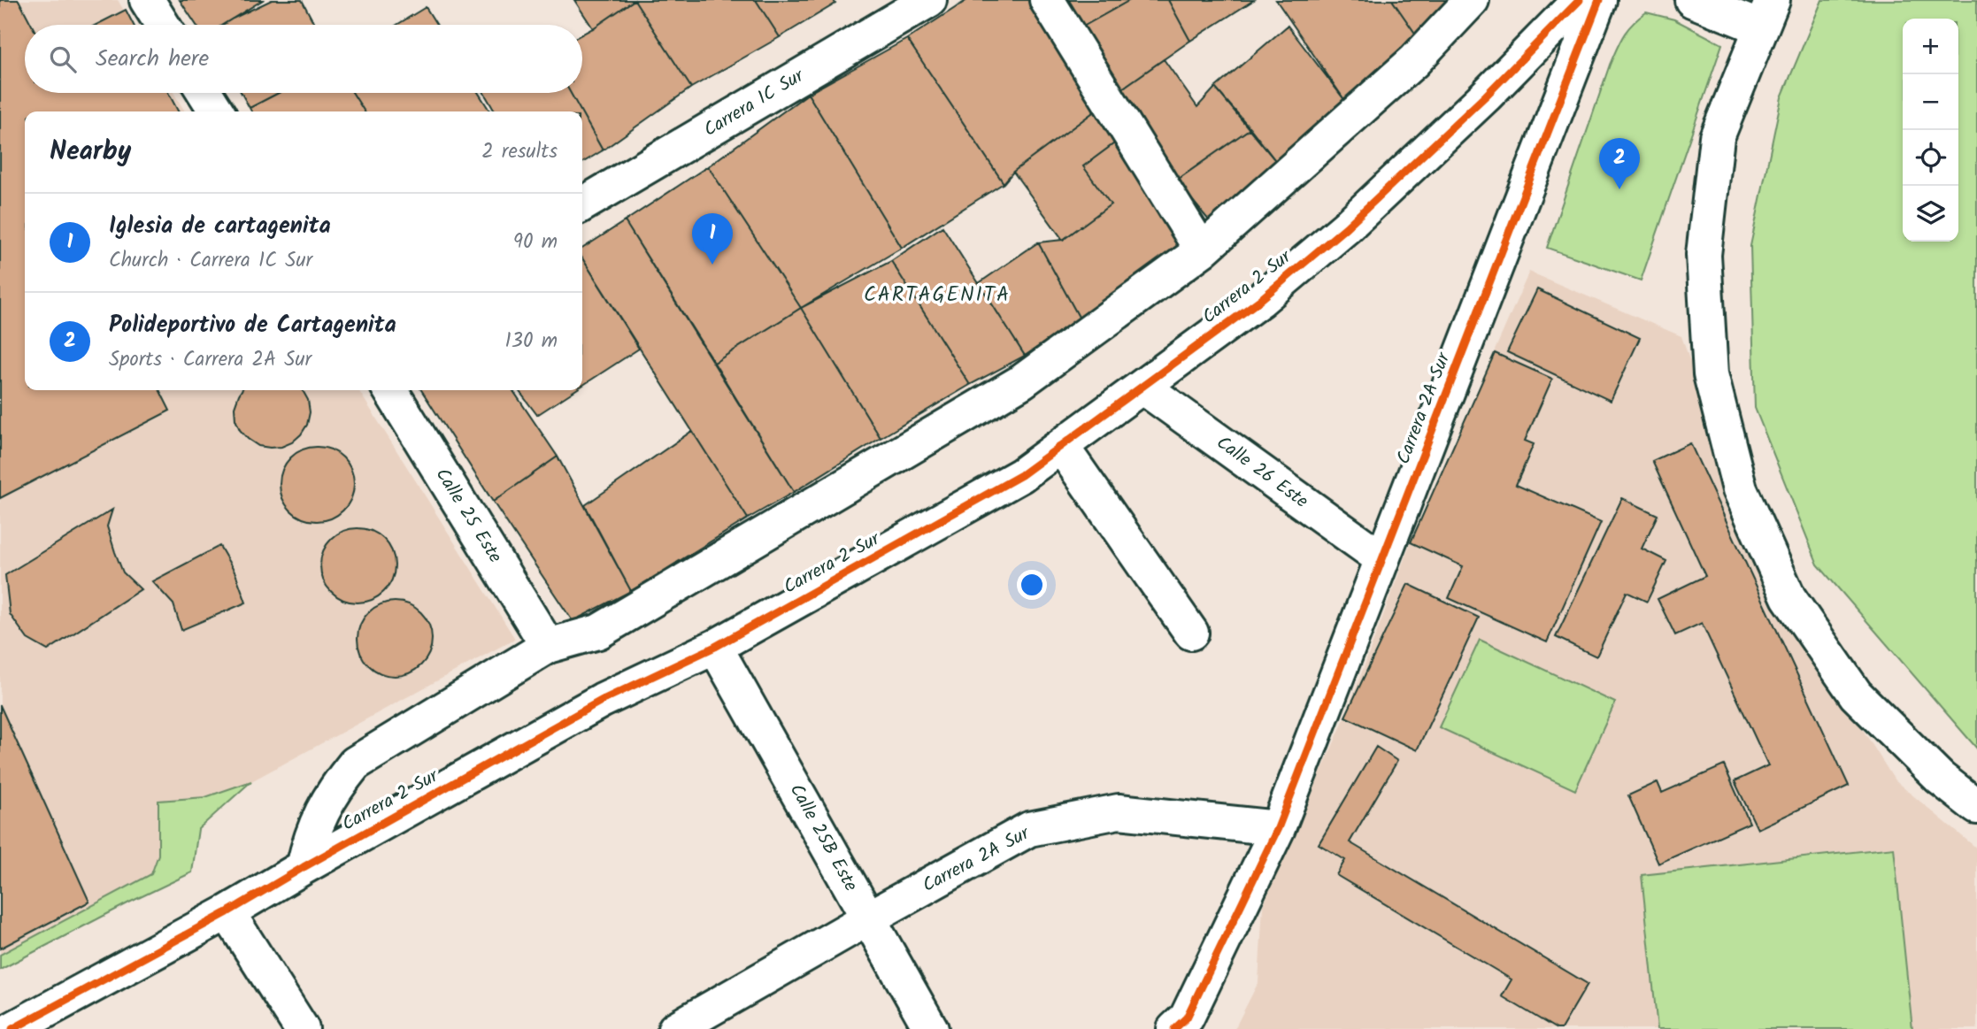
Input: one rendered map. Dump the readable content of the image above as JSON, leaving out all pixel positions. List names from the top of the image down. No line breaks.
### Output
{"streets":{"street":["Carrera 1C Sur","Carrera 2 Sur","Carrera 2A Sur","Calle 26 Este","Calle 25 Este","Calle 25B Este"]},"crossings":[["Carrera 2 Sur","Calle 26 Este"],["Carrera 2 Sur","Calle 25 Este"],["Carrera 2 Sur","Calle 25B Este"],["Carrera 2A Sur","Calle 26 Este"],["Carrera 2A Sur","Calle 25B Este"]],"districts":["CARTAGENITA"],"page":{"map_buttons":["+","−"],"search":"Search here","heading":["Nearby","2 results"],"pins":["2","1"],"list":[{"mark":"1","name":"Iglesia de cartagenita","note":"Church · Carrera 1C Sur","value":"90 m"},{"mark":"2","name":"Polideportivo de Cartagenita","note":"Sports · Carrera 2A Sur","value":"130 m"}]}}
